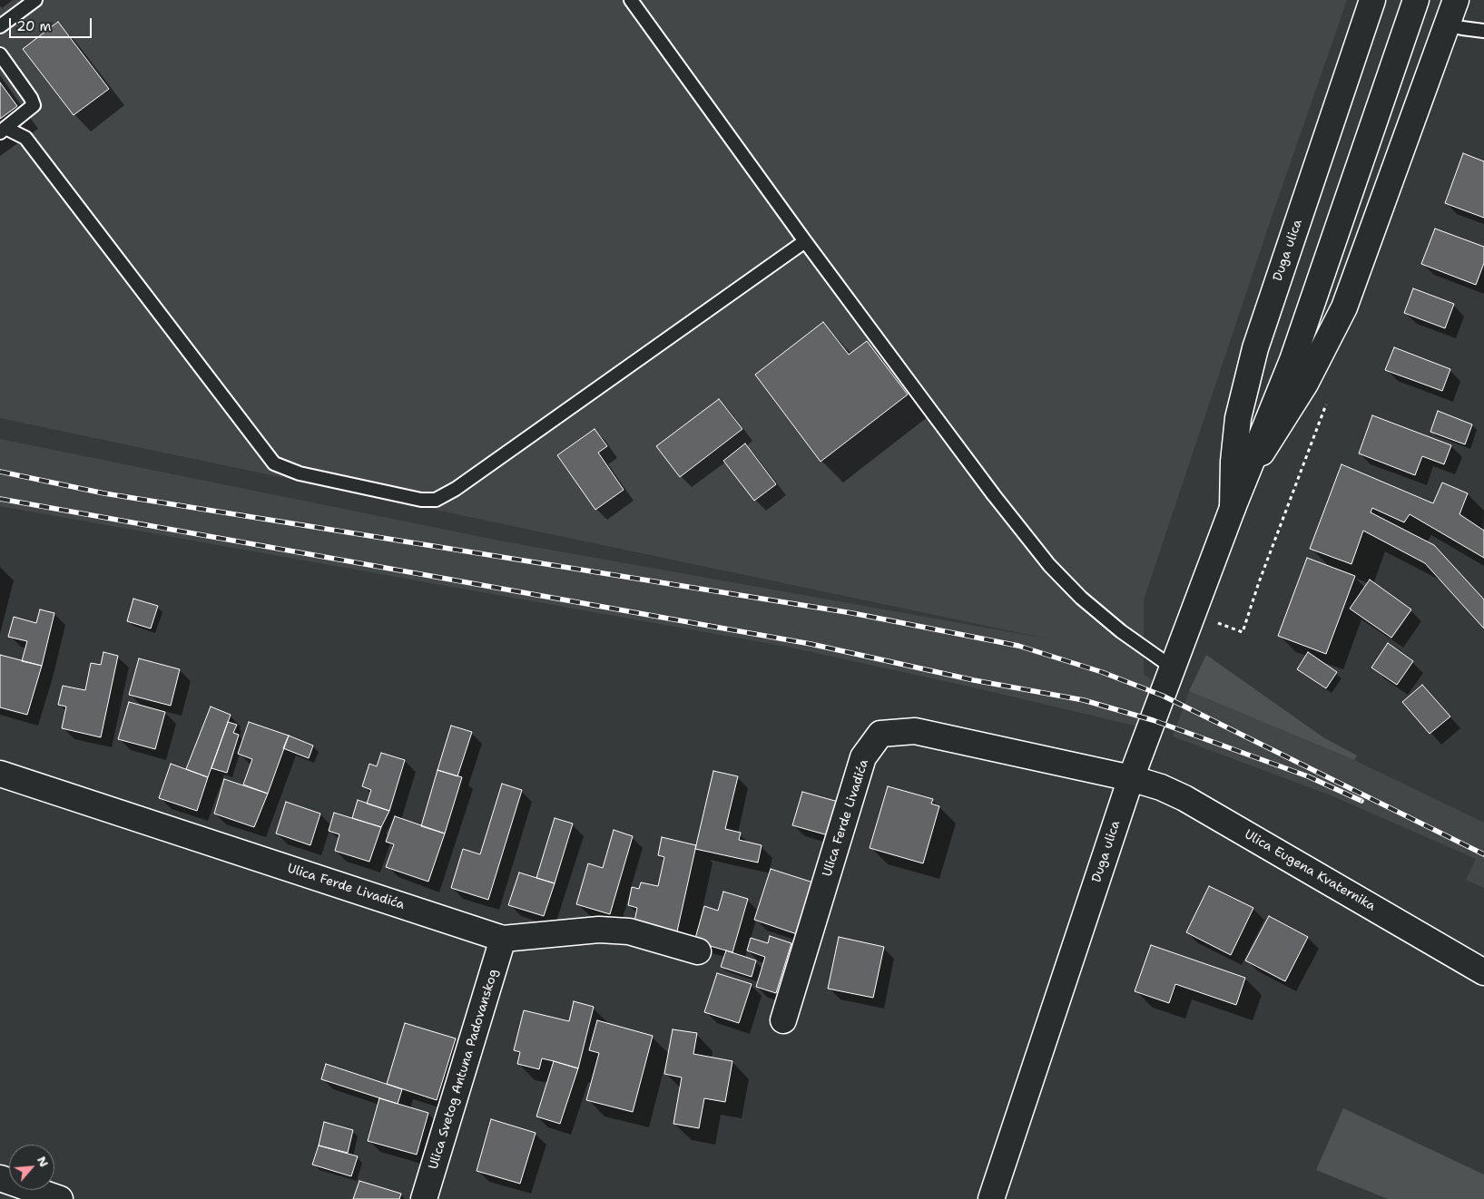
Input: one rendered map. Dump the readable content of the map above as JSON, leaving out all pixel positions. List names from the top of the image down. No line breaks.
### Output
{"streets":{"street":["Duga ulica","Ulica Ferde Livadića","Ulica Eugena Kvaternika","Ulica Svetog Antuna Padovanskog"]},"crossings":[["Duga ulica","Ulica Ferde Livadića"],["Duga ulica","Ulica Eugena Kvaternika"],["Ulica Ferde Livadića","Ulica Eugena Kvaternika"],["Ulica Ferde Livadića","Ulica Svetog Antuna Padovanskog"]],"scale_bar":"20 m","north":"top right"}
